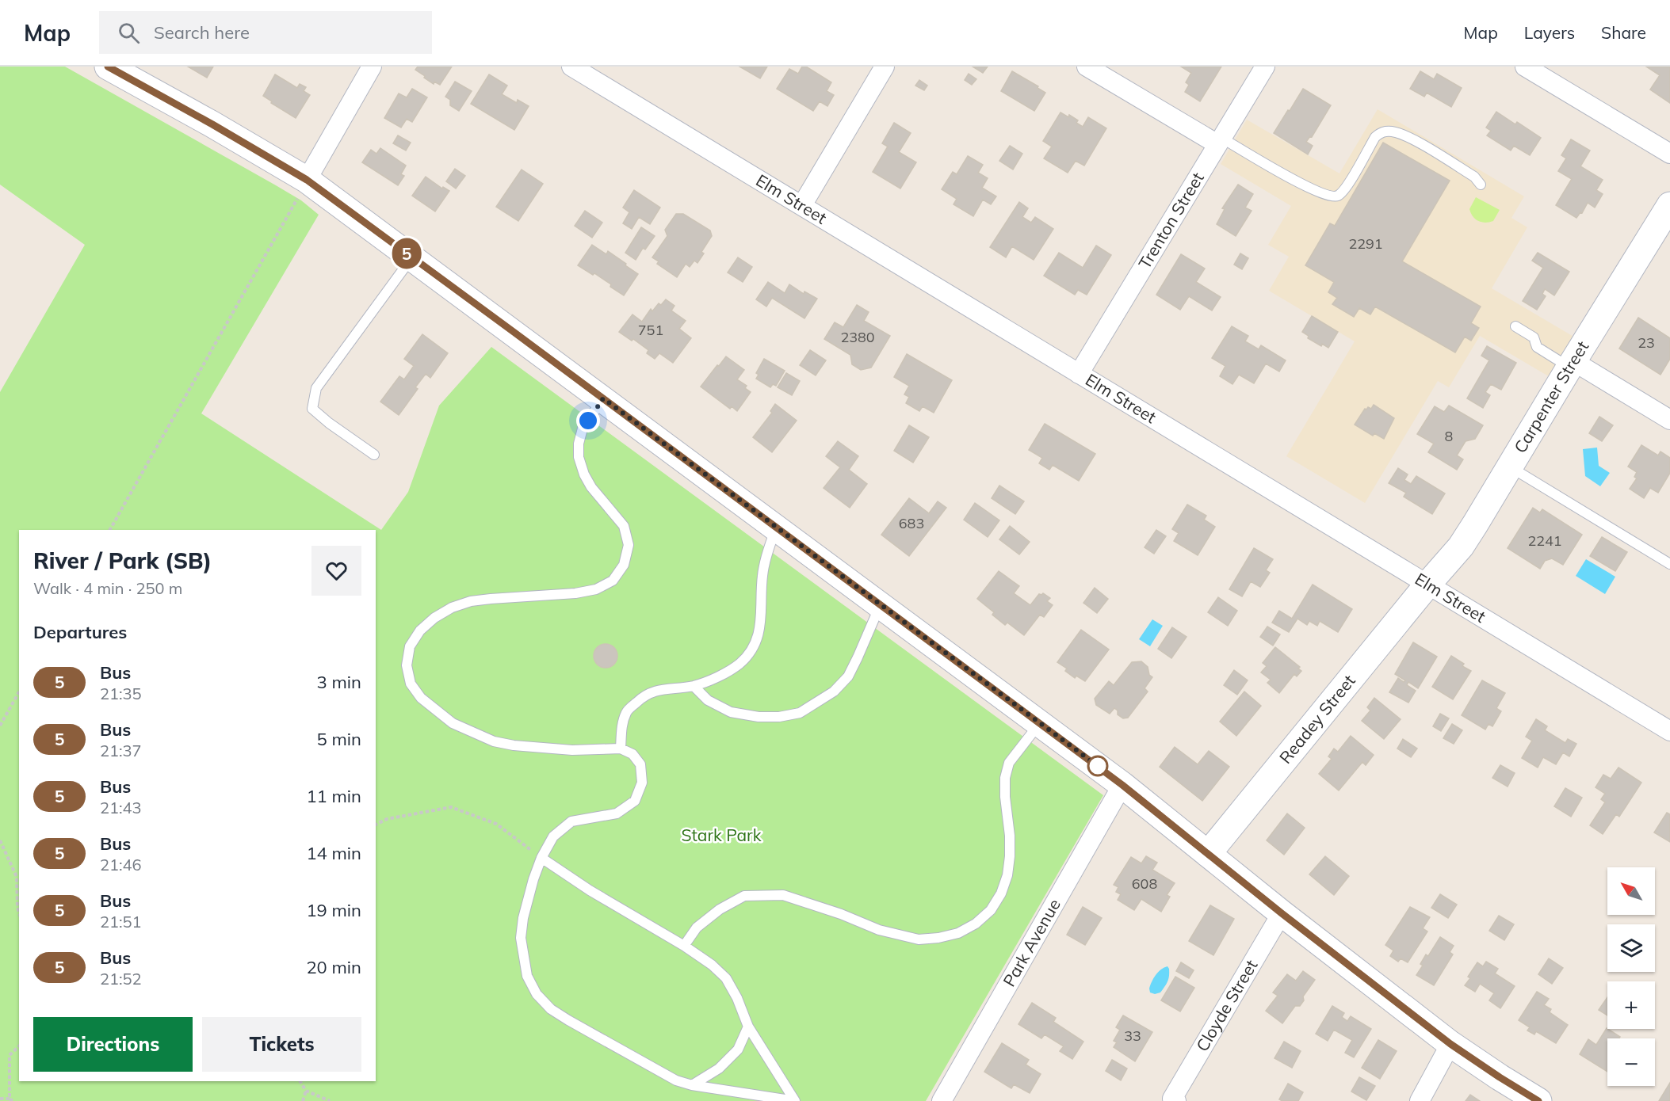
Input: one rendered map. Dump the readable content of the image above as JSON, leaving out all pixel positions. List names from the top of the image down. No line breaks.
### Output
{"streets":{"street":["Elm Street","Trenton Street","Carpenter Street","Readey Street","Park Avenue","Cloyde Street"]},"crossings":[["Elm Street","Trenton Street"],["Elm Street","Carpenter Street"],["Elm Street","Readey Street"],["Carpenter Street","Readey Street"]],"parks":["Stark Park"],"lines":["bus line 5"],"house_numbers":["2291","751","2380","23","8","683","2241","608","33"],"north":"top left","page":{"header":"Map","search":"Search here","nav":["Map","Layers","Share"],"on_map":"5","heading":[["River / Park (SB)","Walk · 4 min · 250 m"],"Departures"],"list":[{"mark":"5","name":"Bus","note":"21:35","value":"3 min"},{"mark":"5","name":"Bus","note":"21:37","value":"5 min"},{"mark":"5","name":"Bus","note":"21:43","value":"11 min"},{"mark":"5","name":"Bus","note":"21:46","value":"14 min"},{"mark":"5","name":"Bus","note":"21:51","value":"19 min"},{"mark":"5","name":"Bus","note":"21:52","value":"20 min"}],"map_buttons":["+","−"],"buttons":["Directions","Tickets"]}}
